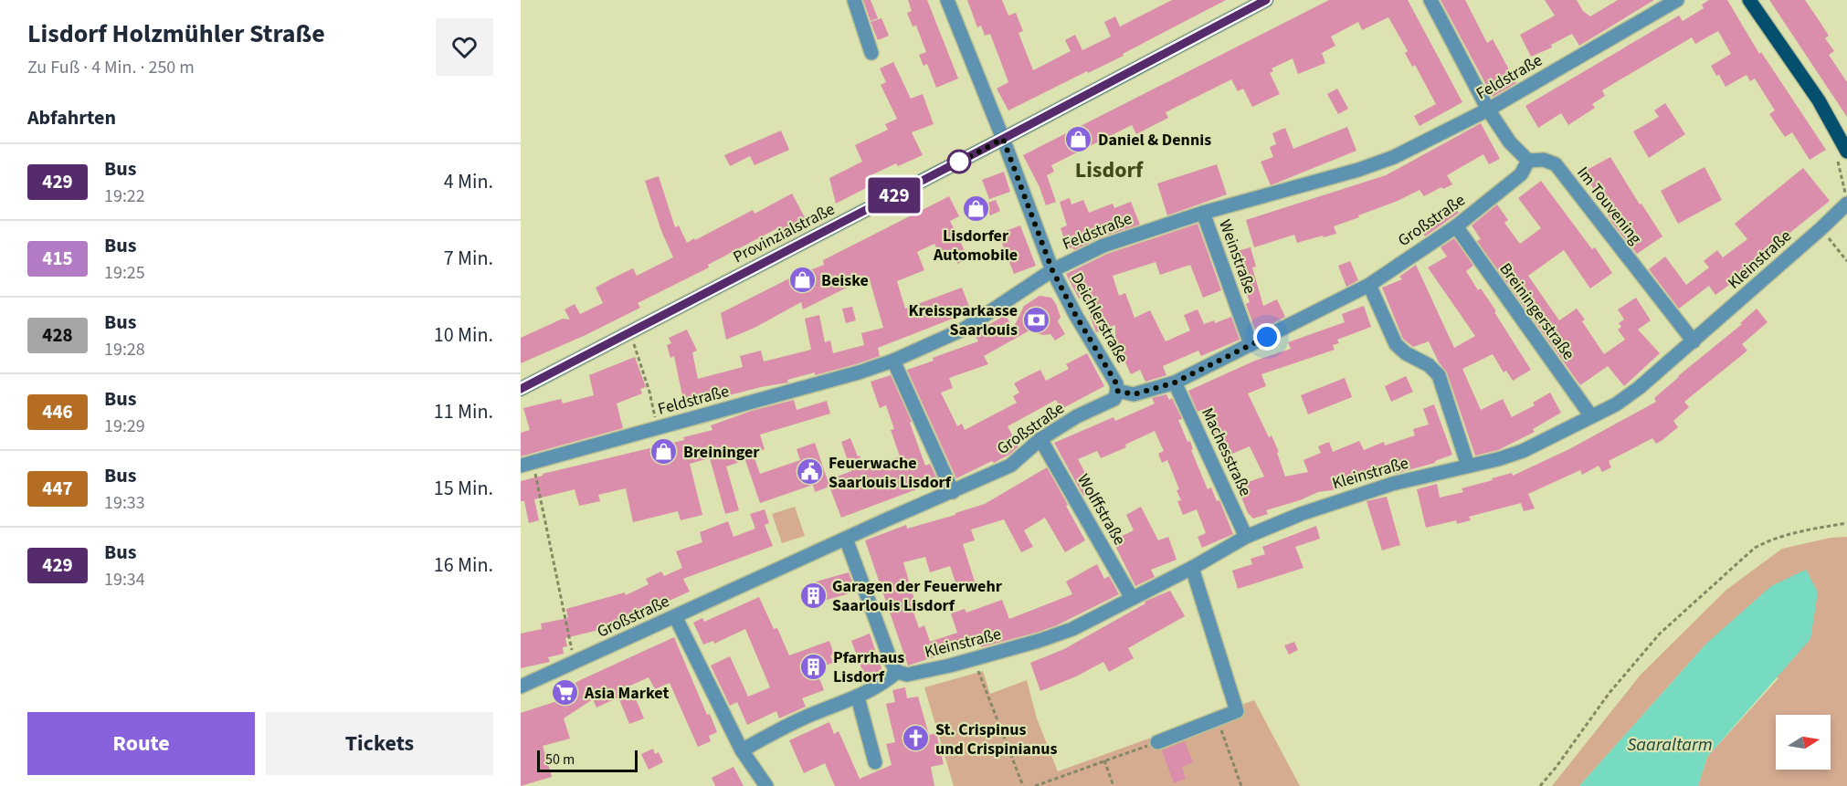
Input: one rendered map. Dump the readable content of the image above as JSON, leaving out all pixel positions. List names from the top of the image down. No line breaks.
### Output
{"streets":{"main road":["Provinzialstraße"],"street":["Feldstraße","Im Touvening","Großstraße","Weinstraße","Kleinstraße","Breiningerstraße","Deichlerstraße","Machesstraße","Wolffstraße"]},"crossings":[["Feldstraße","Weinstraße"],["Feldstraße","Deichlerstraße"],["Im Touvening","Großstraße"],["Im Touvening","Kleinstraße"],["Großstraße","Weinstraße"],["Großstraße","Breiningerstraße"],["Großstraße","Deichlerstraße"],["Großstraße","Machesstraße"],["Großstraße","Wolffstraße"],["Provinzialstraße","Deichlerstraße"],["Kleinstraße","Breiningerstraße"],["Kleinstraße","Machesstraße"],["Kleinstraße","Wolffstraße"]],"districts":["Lisdorf"],"water":["Saaraltarm"],"places":{"shop":["Daniel & Dennis","Lisdorfer Automobile","Beiske","Breininger"],"bank":["Kreissparkasse Saarlouis"],"public building":["Feuerwache Saarlouis Lisdorf"],"building":["Garagen der Feuerwehr Saarlouis Lisdorf","Pfarrhaus Lisdorf"],"supermarket":["Asia Market"],"church":["St. Crispinus und Crispinianus"]},"lines":["bus line 429"],"scale_bar":"50 m","north":"right","page":{"heading":[["Lisdorf Holzmühler Straße","Zu Fuß · 4 Min. · 250 m"],"Abfahrten"],"on_map":"429","list":[{"mark":"429","name":"Bus","note":"19:22","value":"4 Min."},{"mark":"415","name":"Bus","note":"19:25","value":"7 Min."},{"mark":"428","name":"Bus","note":"19:28","value":"10 Min."},{"mark":"446","name":"Bus","note":"19:29","value":"11 Min."},{"mark":"447","name":"Bus","note":"19:33","value":"15 Min."},{"mark":"429","name":"Bus","note":"19:34","value":"16 Min."}],"buttons":["Route","Tickets"],"scale":"50 m"}}
